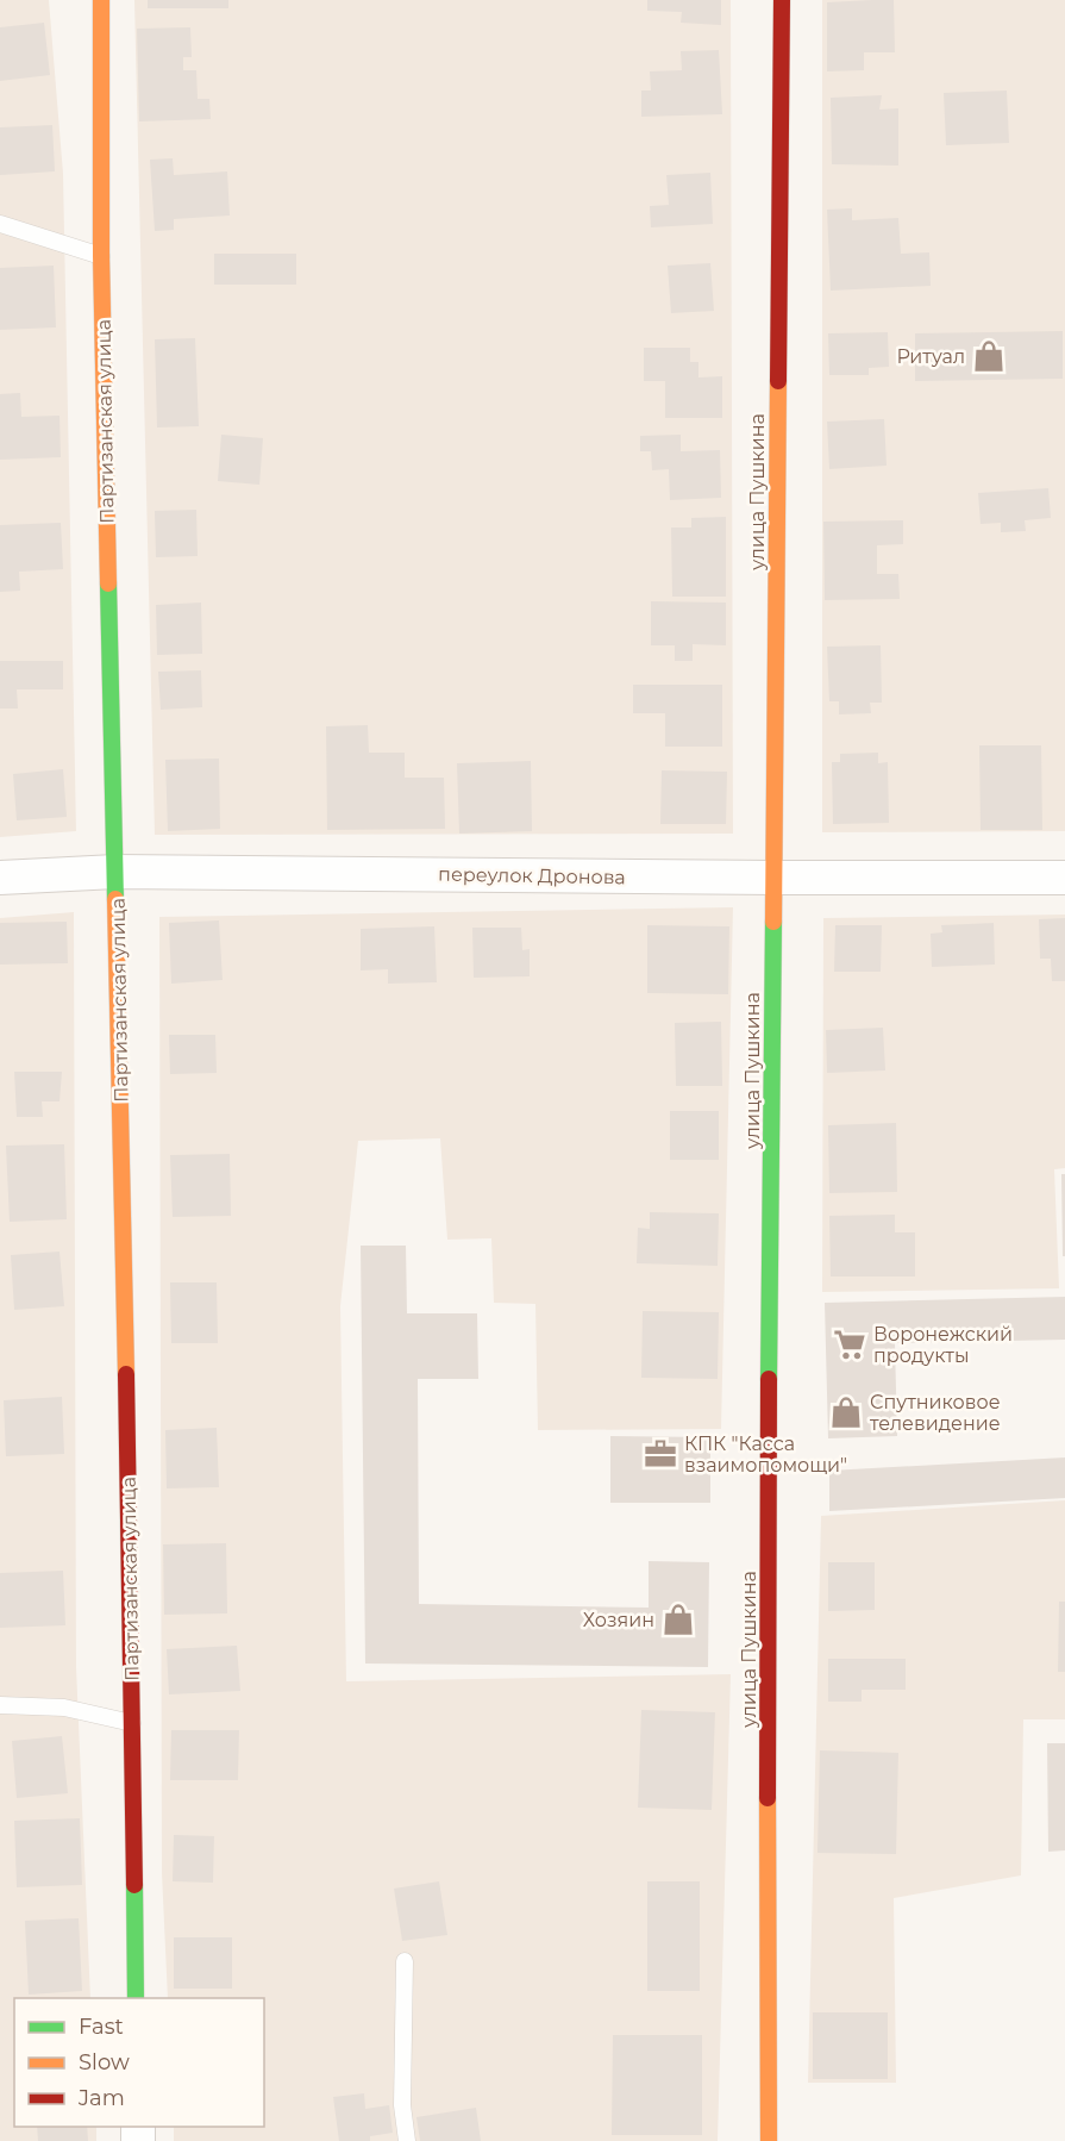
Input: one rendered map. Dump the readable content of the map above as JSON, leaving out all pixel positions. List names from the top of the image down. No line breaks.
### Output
{"streets":{"street":["Партизанская улица","улица Пушкина","переулок Дронова"]},"crossings":[["Партизанская улица","переулок Дронова"],["улица Пушкина","переулок Дронова"]],"places":{"shop":["Ритуал","Спутниковое телевидение","Хозяин"],"supermarket":["Воронежский продукты"],"office":["КПК \"Касса взаимопомощи\""]},"legend":["Fast","Slow","Jam"]}
